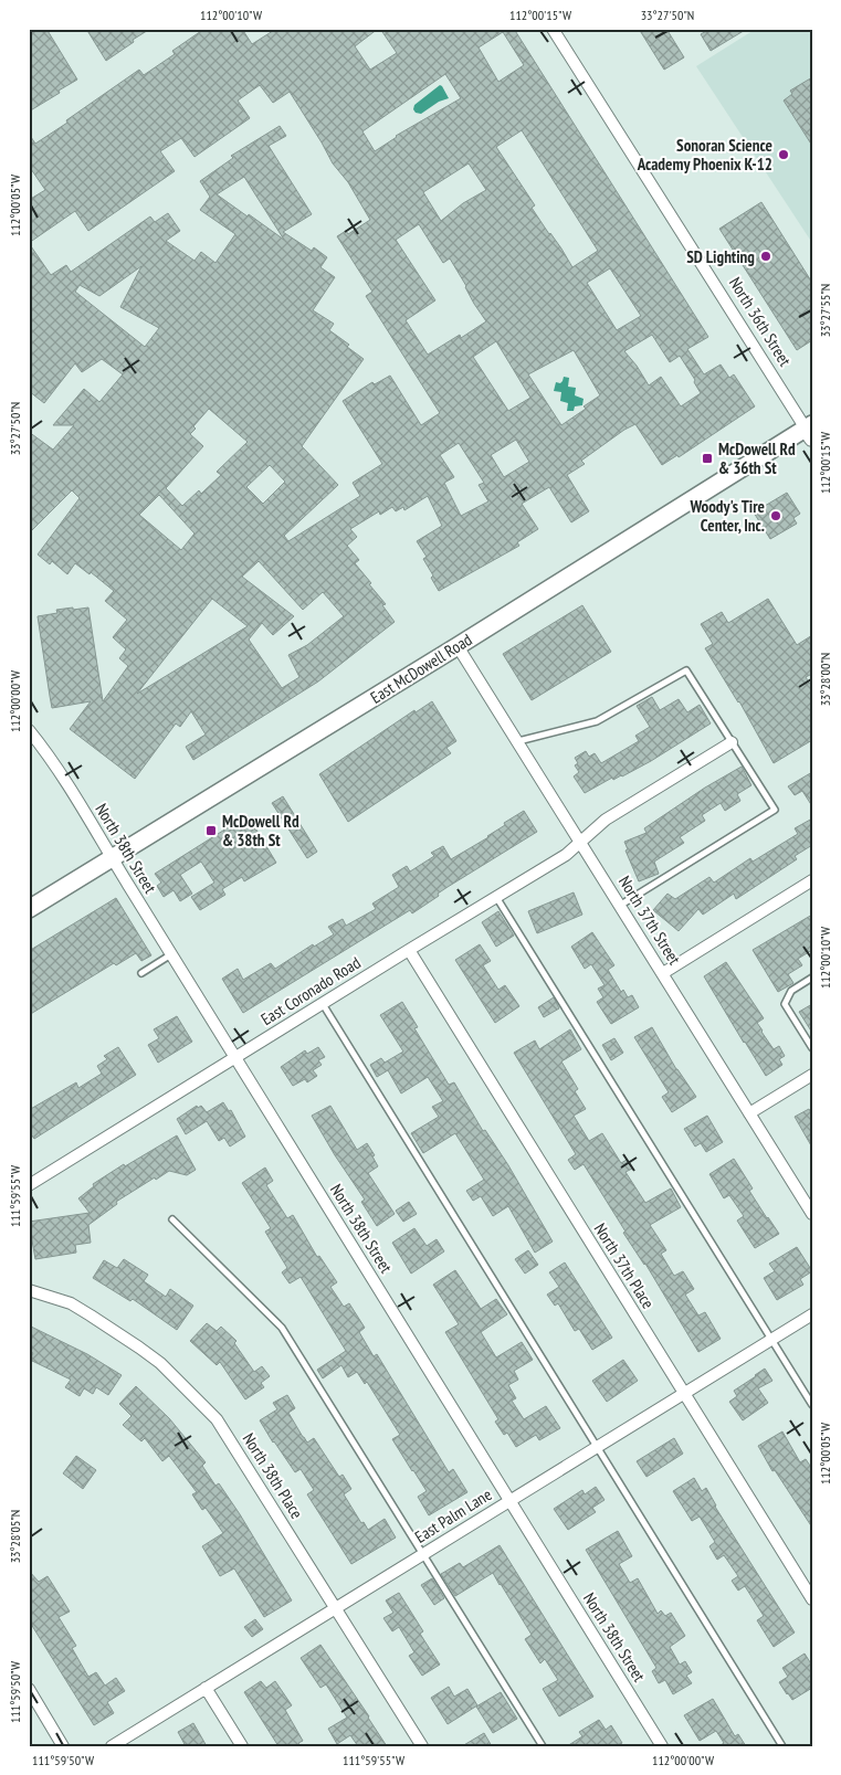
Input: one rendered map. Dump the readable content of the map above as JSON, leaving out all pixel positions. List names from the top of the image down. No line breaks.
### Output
{"streets":{"main road":["East McDowell Road"],"street":["North 36th Street","North 38th Street","North 37th Street","East Coronado Road","North 37th Place","North 38th Place","East Palm Lane"]},"crossings":[["North 36th Street","East McDowell Road"],["East McDowell Road","North 38th Street"],["East McDowell Road","North 37th Street"],["North 38th Street","East Coronado Road"],["North 38th Street","East Palm Lane"],["North 37th Street","East Coronado Road"],["East Coronado Road","North 37th Place"],["North 37th Place","East Palm Lane"],["North 38th Place","East Palm Lane"]],"places":{"other":["Sonoran Science Academy Phoenix K-12","SD Lighting","Woody's Tire Center, Inc."],"transit":["McDowell Rd & 36th St","McDowell Rd & 38th St"]},"coordinates":["112°00'10\"W","112°00'15\"W","33°27'50\"N","112°00'05\"W","33°27'55\"N","33°28'00\"N","112°00'00\"W","111°59'55\"W","33°28'05\"N","111°59'50\"W"]}
